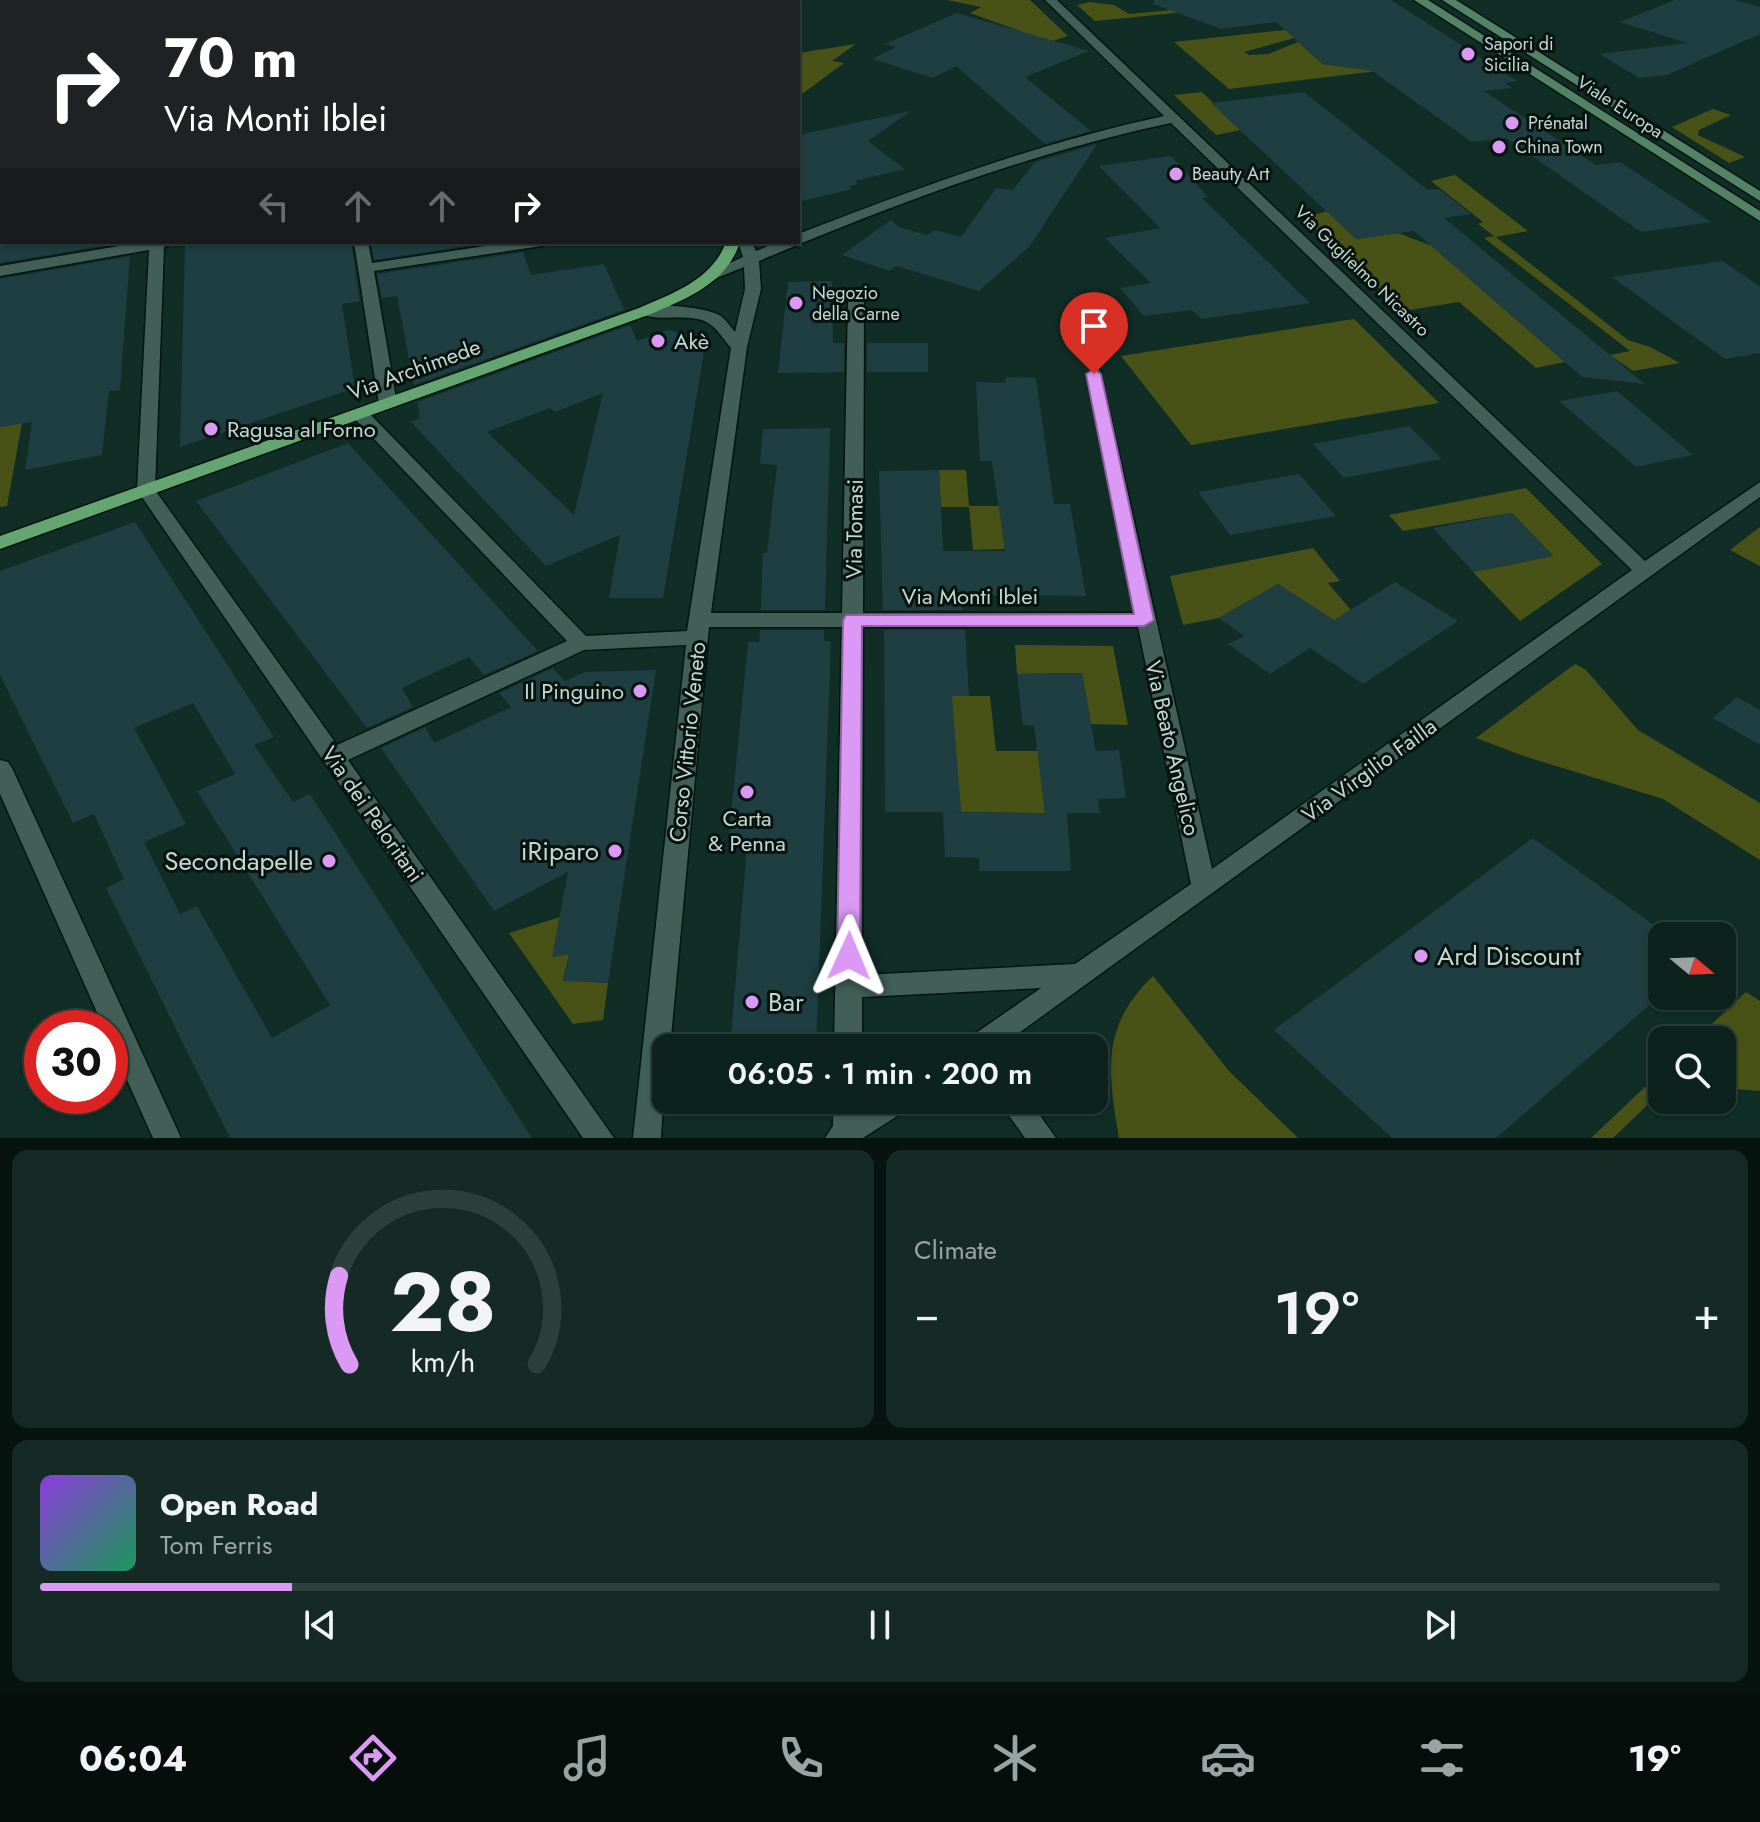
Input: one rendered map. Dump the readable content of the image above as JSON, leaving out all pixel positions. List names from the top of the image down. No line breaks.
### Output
{"streets":{"main road":["Viale Europa","Via Archimede"],"street":["Via Guglielmo Nicastro","Via Tomasi","Via Monti Iblei","Corso Vittorio Veneto","Via Beato Angelico","Via Virgilio Failla","Via dei Peloritani"]},"crossings":[["Via Guglielmo Nicastro","Via Virgilio Failla"],["Via Archimede","Via dei Peloritani"],["Via Tomasi","Via Monti Iblei"],["Via Monti Iblei","Corso Vittorio Veneto"],["Via Monti Iblei","Via Beato Angelico"],["Via Beato Angelico","Via Virgilio Failla"]],"places":["Sapori di Sicilia","Prénatal","China Town","Beauty Art","Negozio della Carne","Akè","Ragusa al Forno","Il Pinguino","Carta & Penna","iRiparo","Secondapelle","Ard Discount","Bar"],"north":"right","page":{"turn":["70 m","Via Monti Iblei"],"limit":"30","trip":"06:05 · 1 min · 200 m","tile":"Climate","heat":["−","19°","+"],"song":["Open Road","Tom Ferris"],"tabs":["06:04","19°"],"gauge":["28","km/h"]}}
